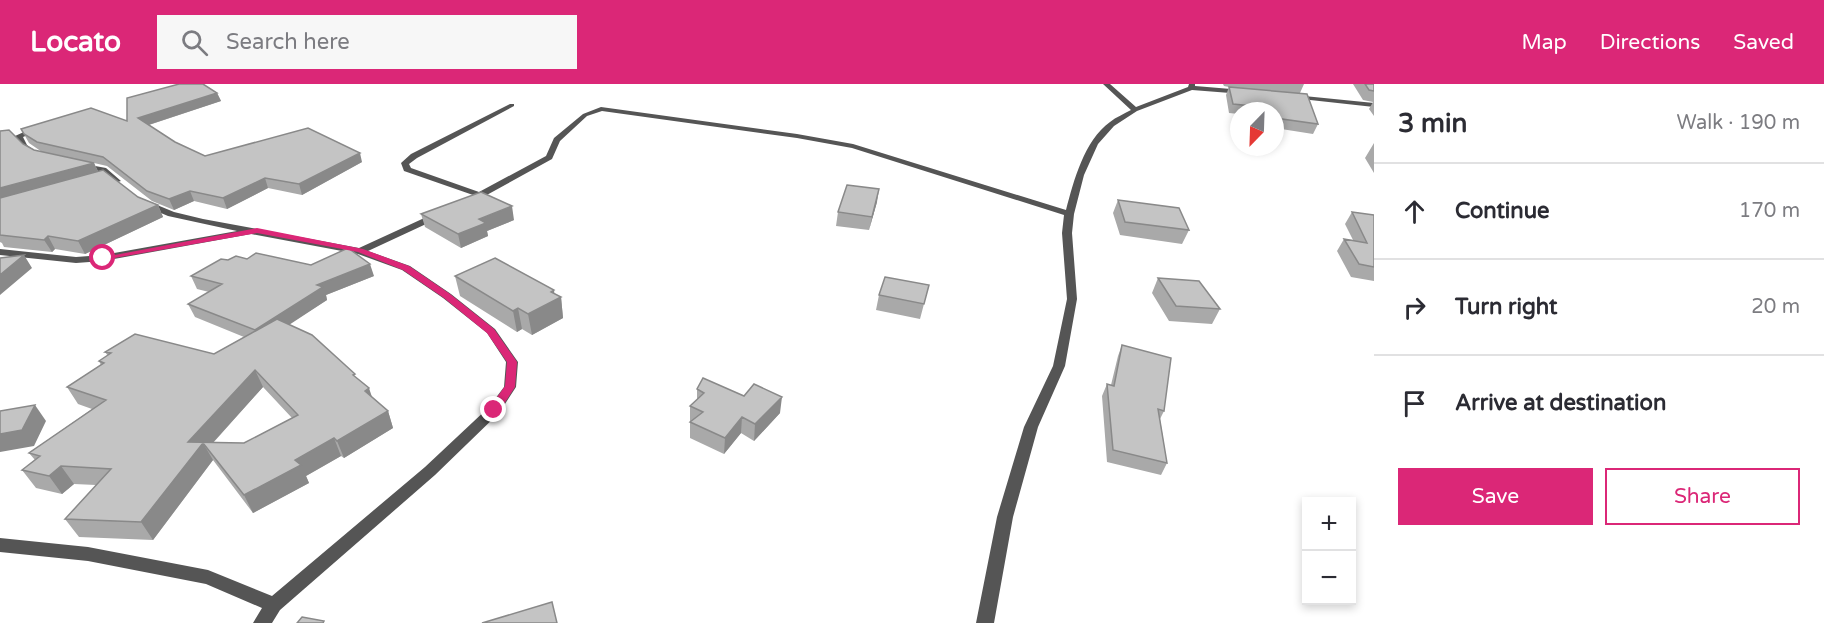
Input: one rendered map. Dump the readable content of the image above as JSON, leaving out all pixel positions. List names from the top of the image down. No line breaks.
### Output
{"north":"bottom left","page":{"header":"Locato","search":"Search here","nav":["Map","Directions","Saved"],"heading":["3 min","Walk · 190 m"],"list":[["Continue","170 m"],["Turn right","20 m"],"Arrive at destination"],"buttons":["Save","Share"],"map_buttons":["+","−"]}}
